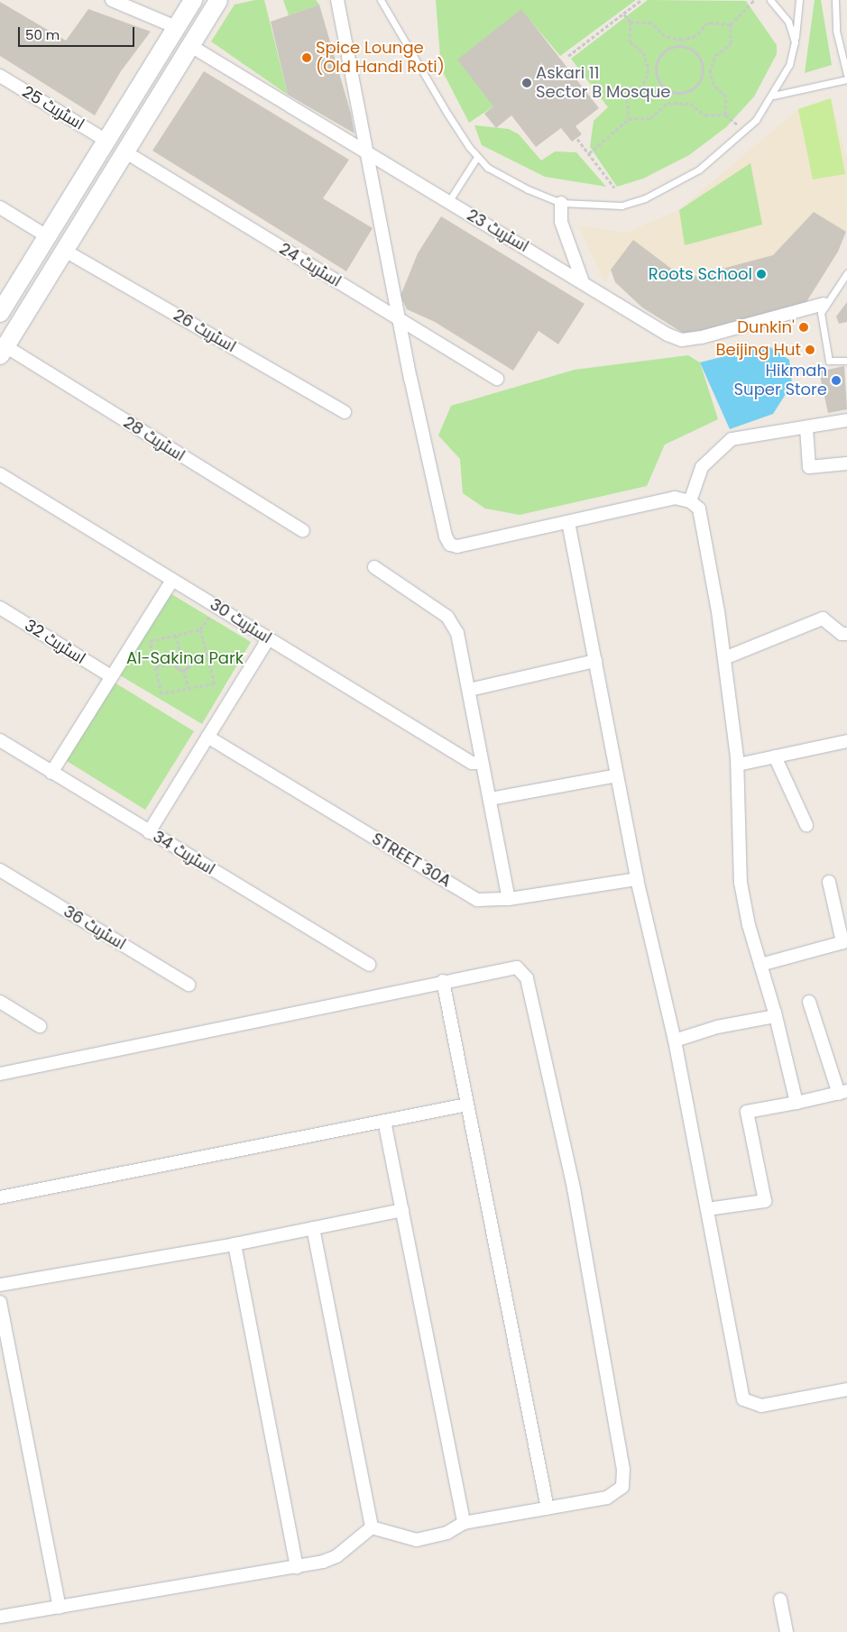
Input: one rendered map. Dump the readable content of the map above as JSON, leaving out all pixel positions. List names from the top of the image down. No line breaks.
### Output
{"streets":{"street":["اسٹریٹ 25","اسٹریٹ 23","اسٹریٹ 24","اسٹریٹ 26","اسٹریٹ 28","اسٹریٹ 30","اسٹریٹ 32","اسٹریٹ 34","STREET 30A","اسٹریٹ 36"]},"parks":["Al-Sakina Park"],"places":["Spice Lounge (Old Handi Roti)","Askari 11 Sector B Mosque","Roots School","Dunkin'","Beijing Hut","Hikmah Super Store"],"scale_bar":"50 m"}
